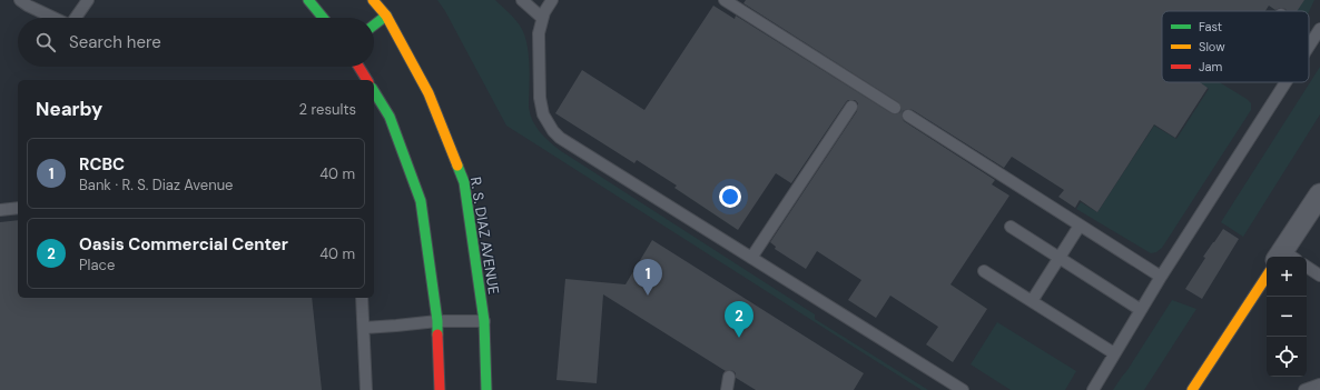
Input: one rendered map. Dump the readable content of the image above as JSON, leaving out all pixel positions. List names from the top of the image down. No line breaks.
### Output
{"streets":{"street":["R. S. DIAZ AVENUE"]},"legend":["Fast","Slow","Jam"],"page":{"search":"Search here","heading":["Nearby","2 results"],"list":[{"mark":"1","name":"RCBC","note":"Bank · R. S. Diaz Avenue","value":"40 m"},{"mark":"2","name":"Oasis Commercial Center","note":"Place","value":"40 m"}],"map_buttons":["+","−"],"pins":["1","2"]}}
